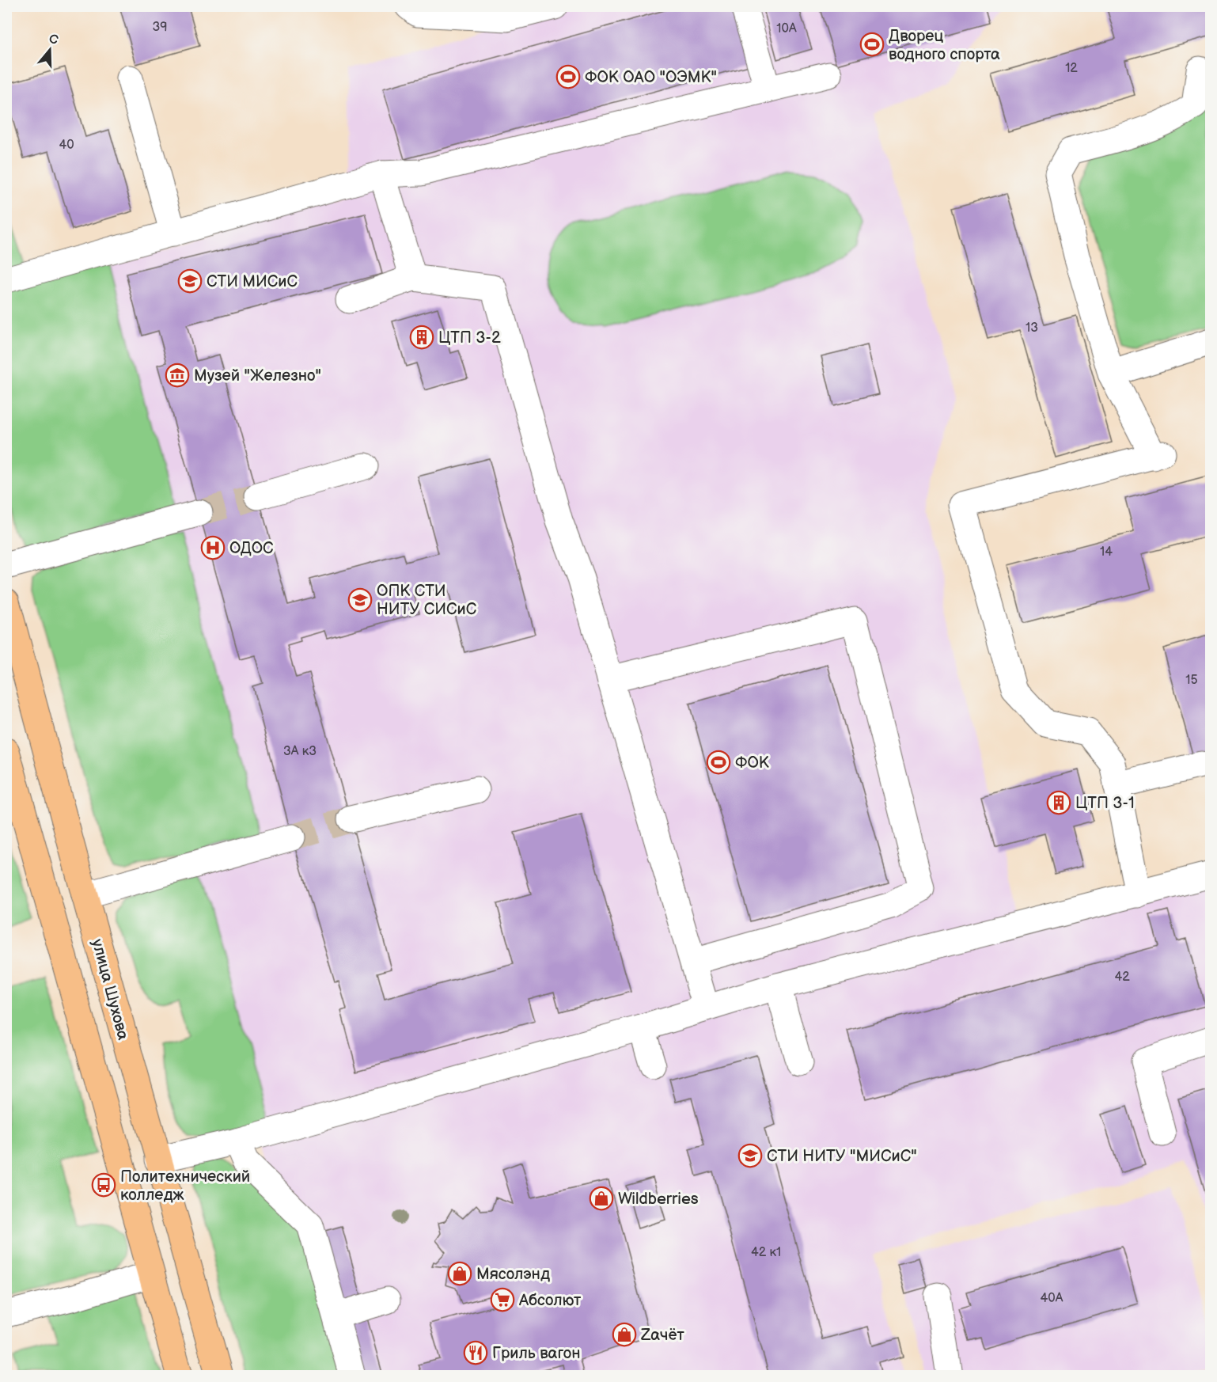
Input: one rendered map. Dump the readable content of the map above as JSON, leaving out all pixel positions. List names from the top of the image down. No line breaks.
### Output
{"streets":{"main road":["улица Шухова"]},"places":{"sports":["Дворец водного спорта","ФОК ОАО \"ОЭМК\"","ФОК"],"school or university":["СТИ МИСиС","ОПК СТИ НИТУ СИСиС","СТИ НИТУ \"МИСиС\""],"building":["ЦТП 3-2","ЦТП 3-1"],"museum":["Музей \"Железно\""],"hospital":["ОДОС"],"bus stop":["Политехнический колледж"],"shop":["Wildberries","Мясолэнд","Zачёт"],"supermarket":["Абсолют"],"restaurant":["Гриль вагон"]},"house_numbers":["39","10А","12","40","13","14","15","3А к3","42","42 к1","40А"],"north":"top"}
